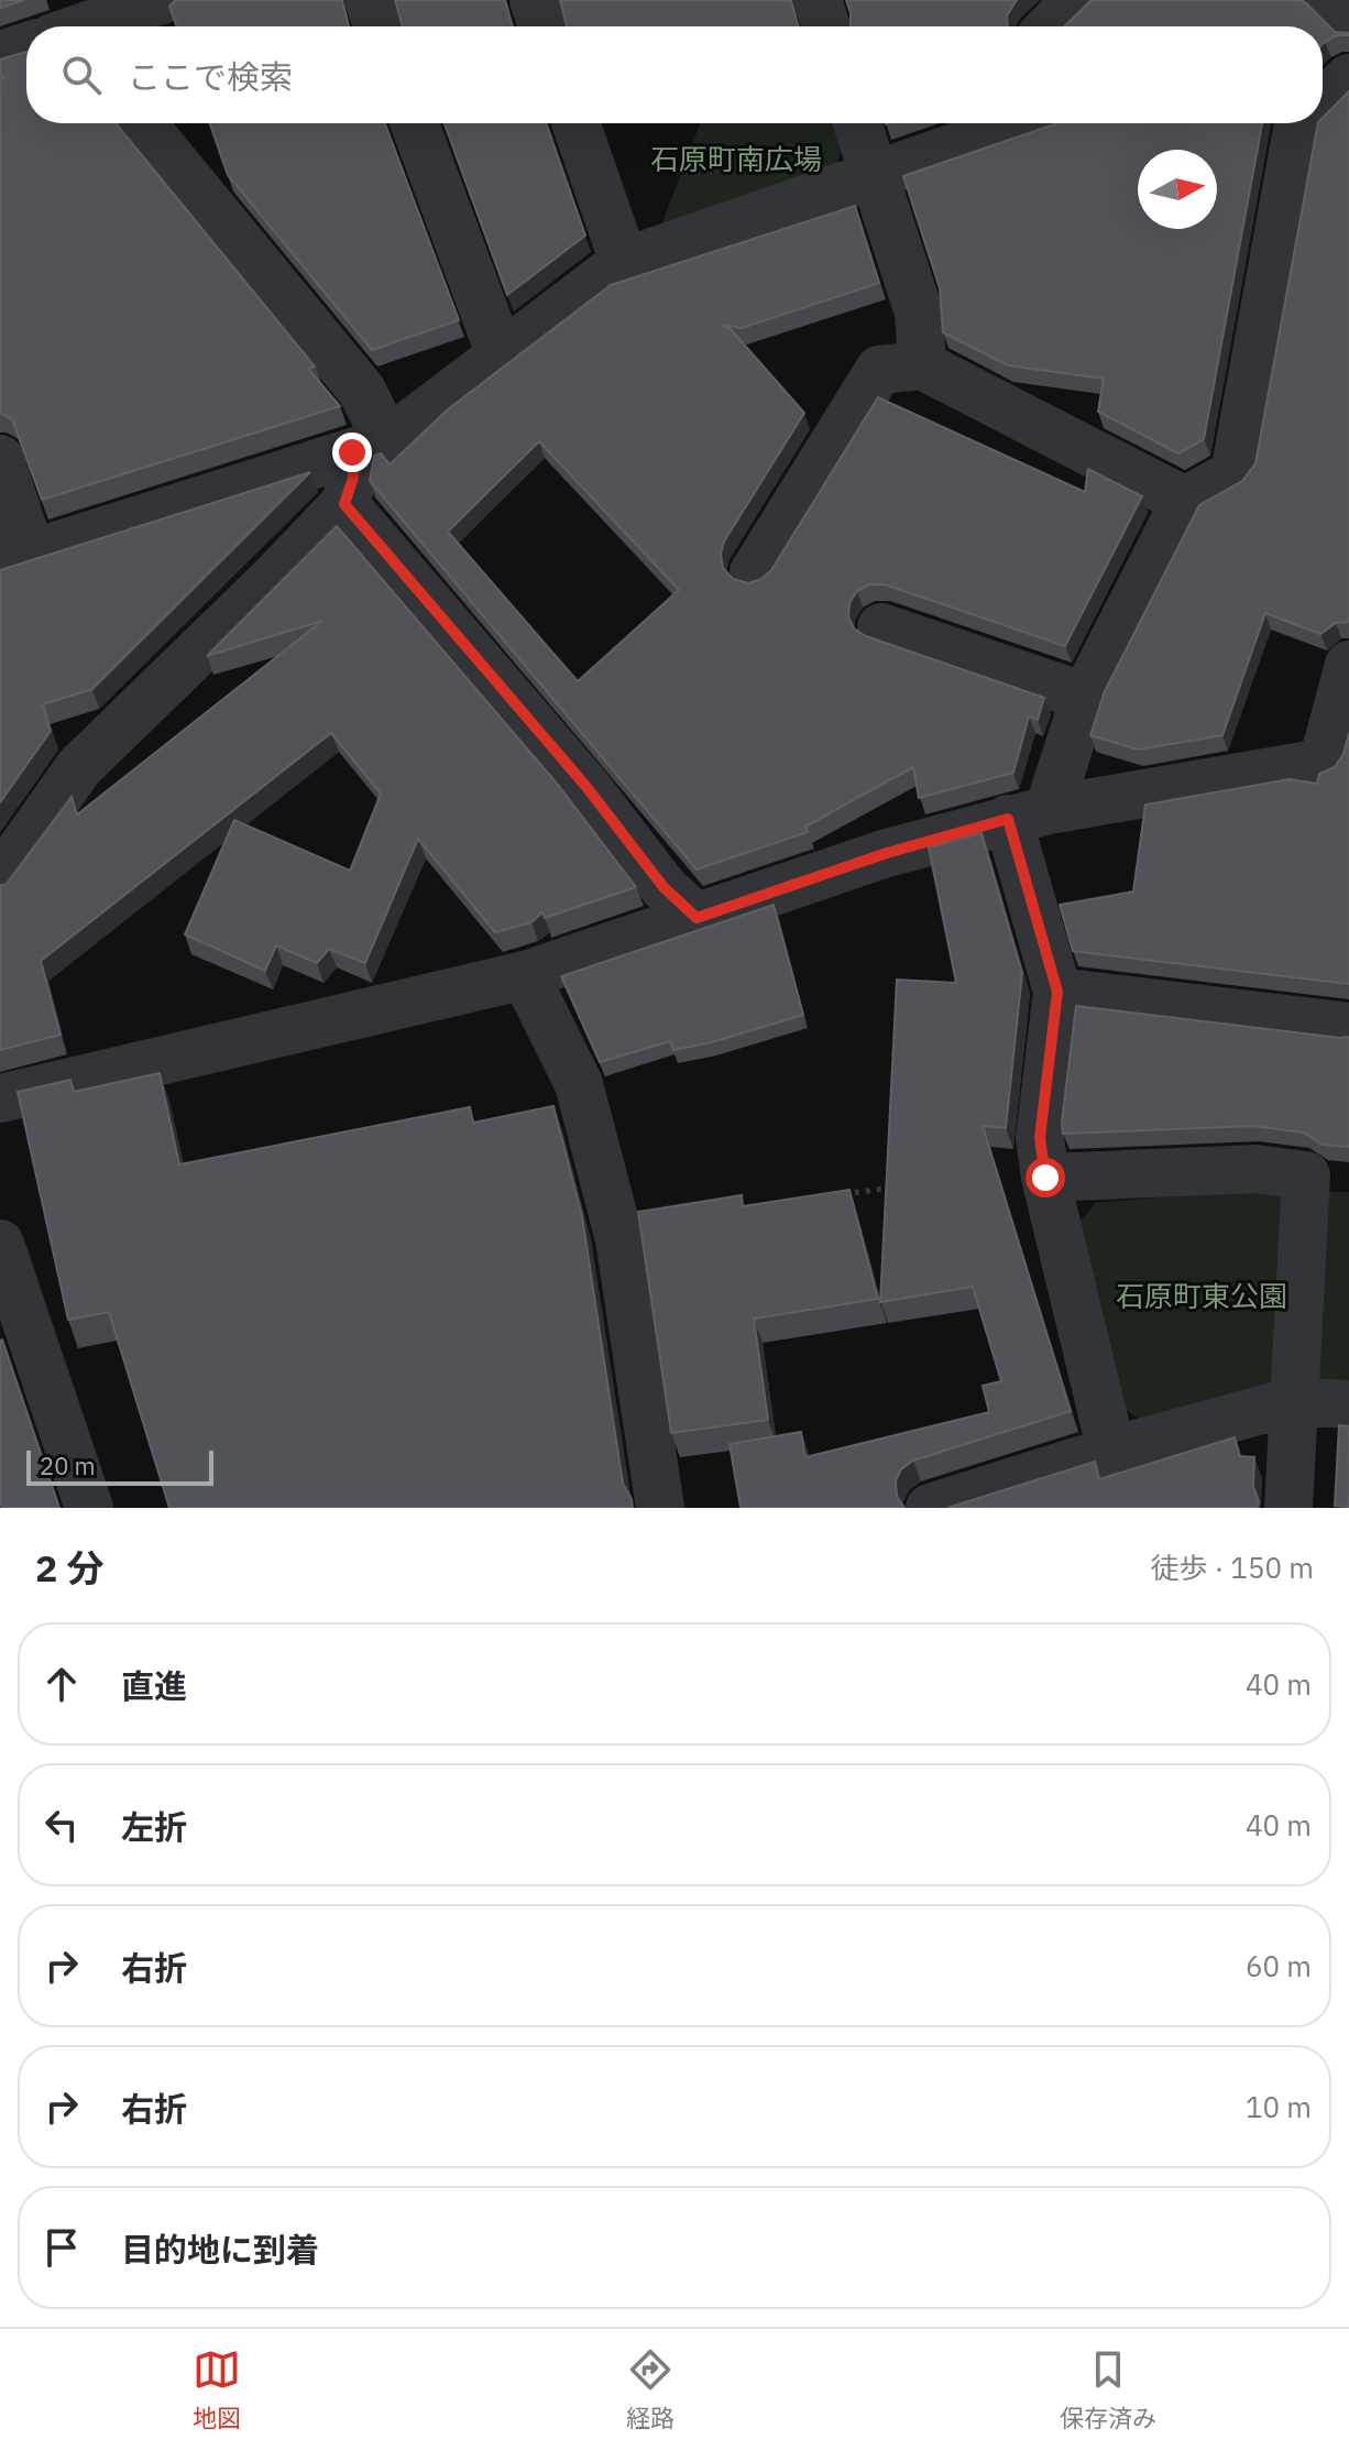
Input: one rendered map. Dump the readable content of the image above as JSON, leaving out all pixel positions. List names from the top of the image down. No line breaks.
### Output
{"parks":["石原町南広場","石原町東公園"],"scale_bar":"20 m","north":"right","page":{"search":"ここで検索","scale":"20 m","heading":["2 分","徒歩 · 150 m"],"list":[["直進","40 m"],["左折","40 m"],["右折","60 m"],["右折","10 m"],"目的地に到着"],"nav":["地図","経路","保存済み"]}}
